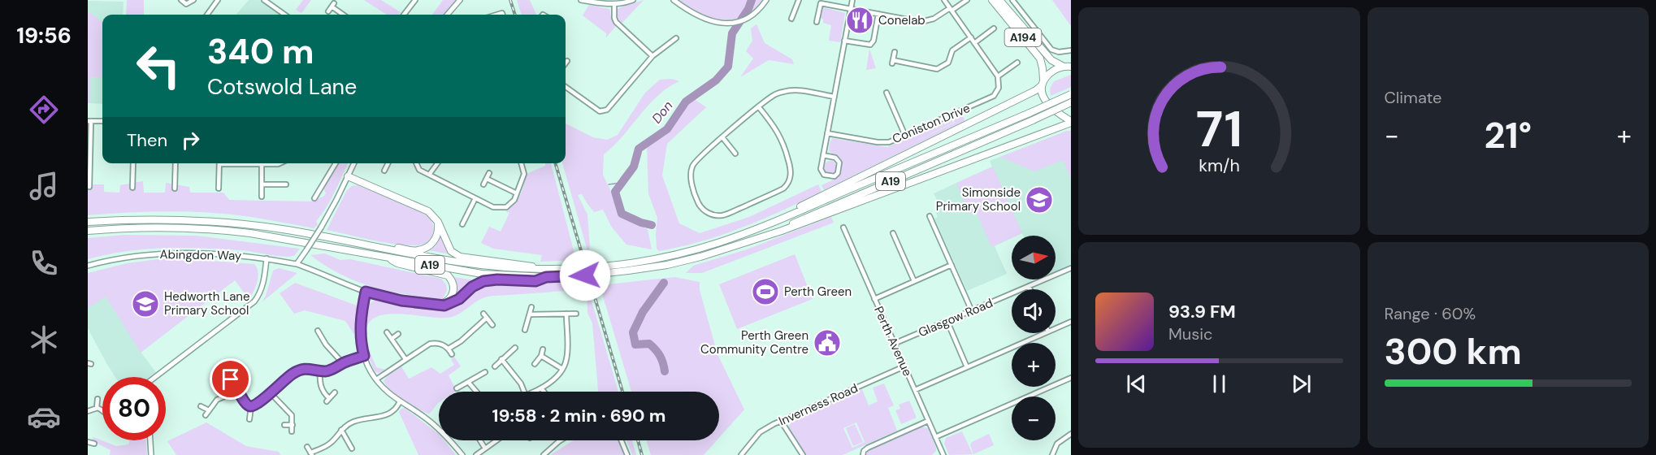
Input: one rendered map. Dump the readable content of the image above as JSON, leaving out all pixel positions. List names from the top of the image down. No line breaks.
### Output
{"streets":{"highway":["A194","A19"],"street":["Coniston Drive","Abingdon Way","Glasgow Road","Perth Avenue","Inverness Road"]},"crossings":[["Glasgow Road","Perth Avenue"],["Perth Avenue","Inverness Road"]],"water":["Don"],"places":{"restaurant":["Conelab"],"school or university":["Simonside Primary School","Hedworth Lane Primary School"],"sports":["Perth Green"],"public building":["Perth Green Community Centre"]},"north":"right","page":{"tabs":"19:56","tile":["Climate",["Range · 60%","300 km"]],"turn":["340 m","Cotswold Lane"],"heat":["−","21°","+"],"then":"Then","map_buttons":["+","−"],"song":["93.9 FM","Music"],"limit":"80","trip":"19:58 · 2 min · 690 m","gauge":["71","km/h"]}}
